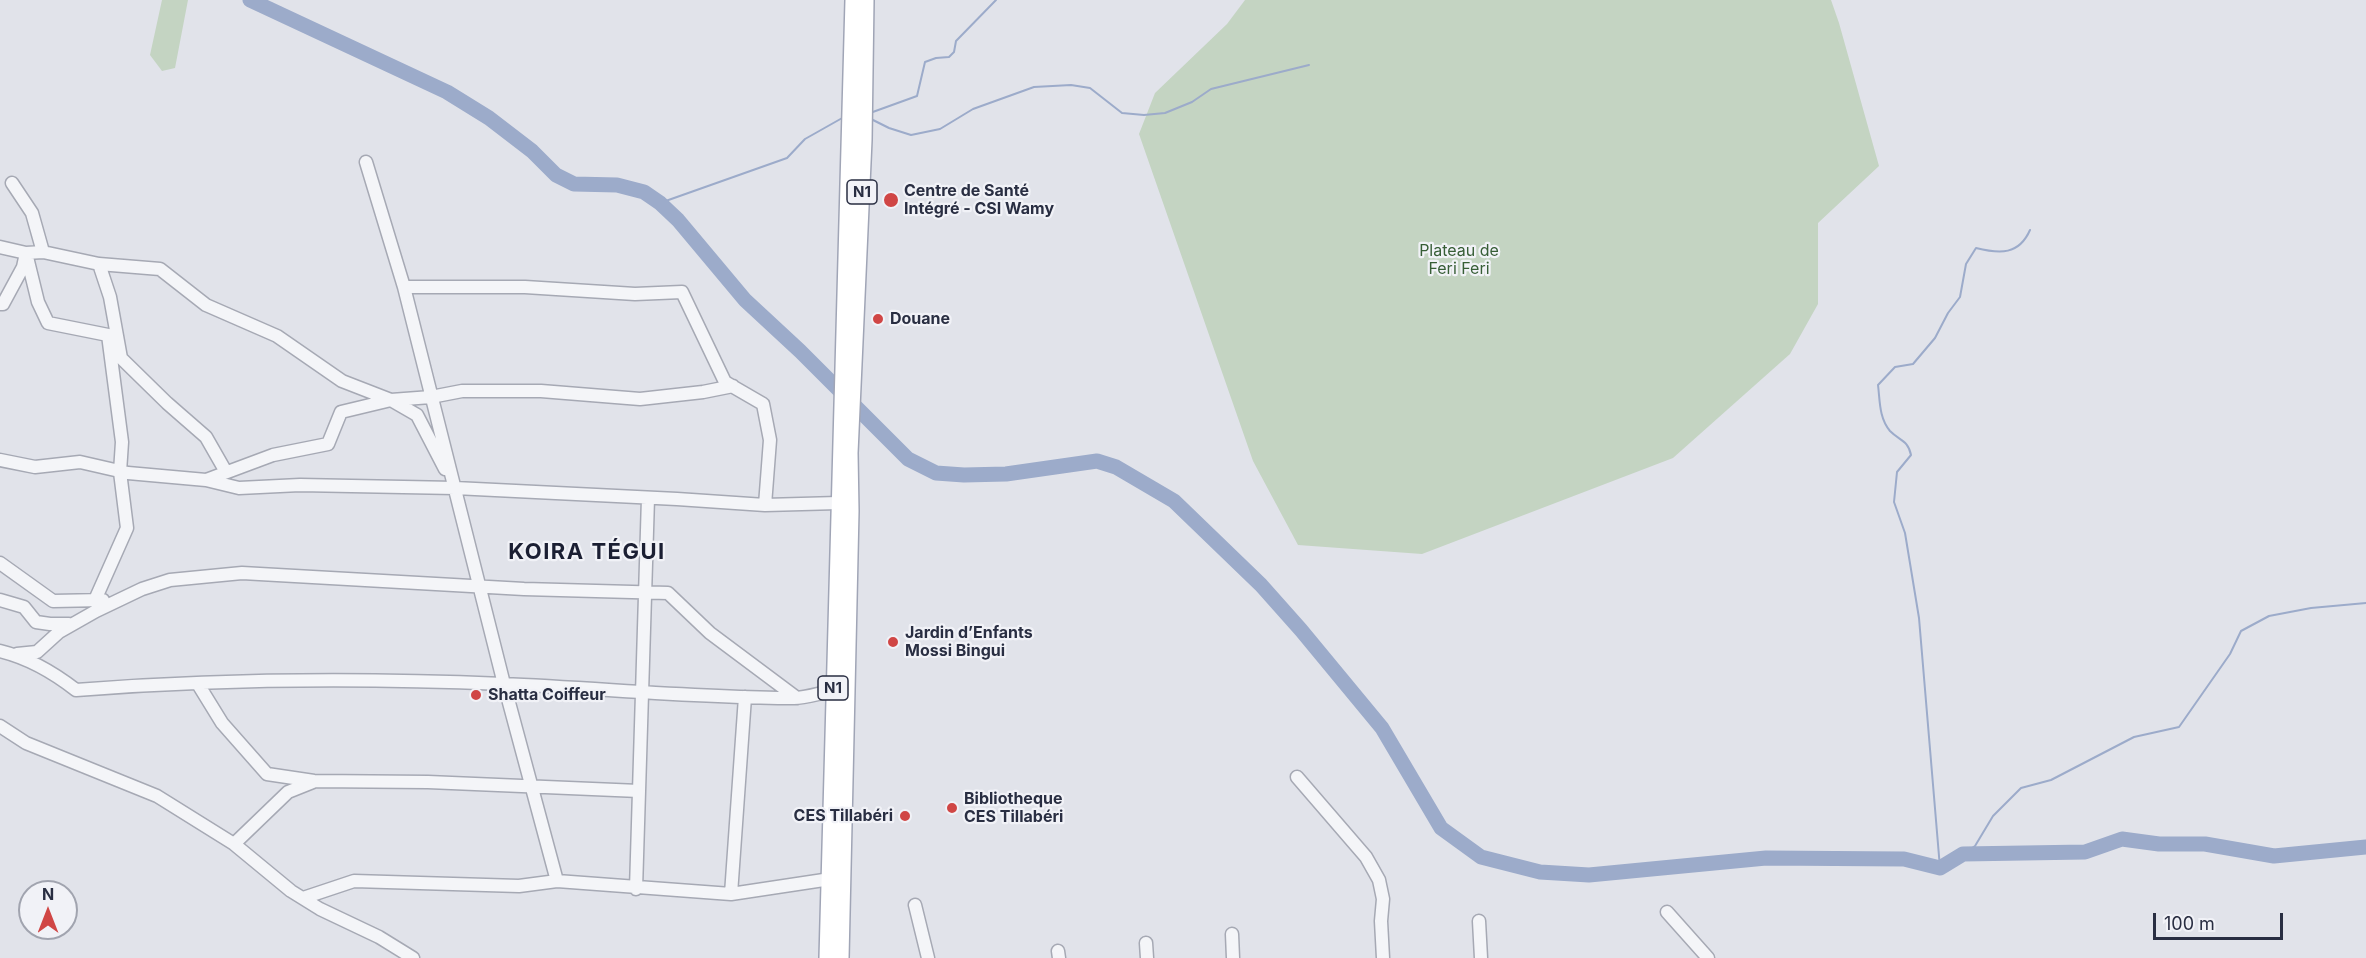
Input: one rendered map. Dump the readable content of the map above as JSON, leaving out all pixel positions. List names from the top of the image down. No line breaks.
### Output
{"streets":{"main road":["N1"]},"districts":["KOIRA TÉGUI"],"parks":["Plateau de Feri Feri"],"places":["Centre de Santé Intégré - CSI Wamy","Douane","Jardin d’Enfants Mossi Bingui","Shatta Coiffeur","Bibliotheque CES Tillabéri","CES Tillabéri"],"scale_bar":"100 m","north":"top"}
